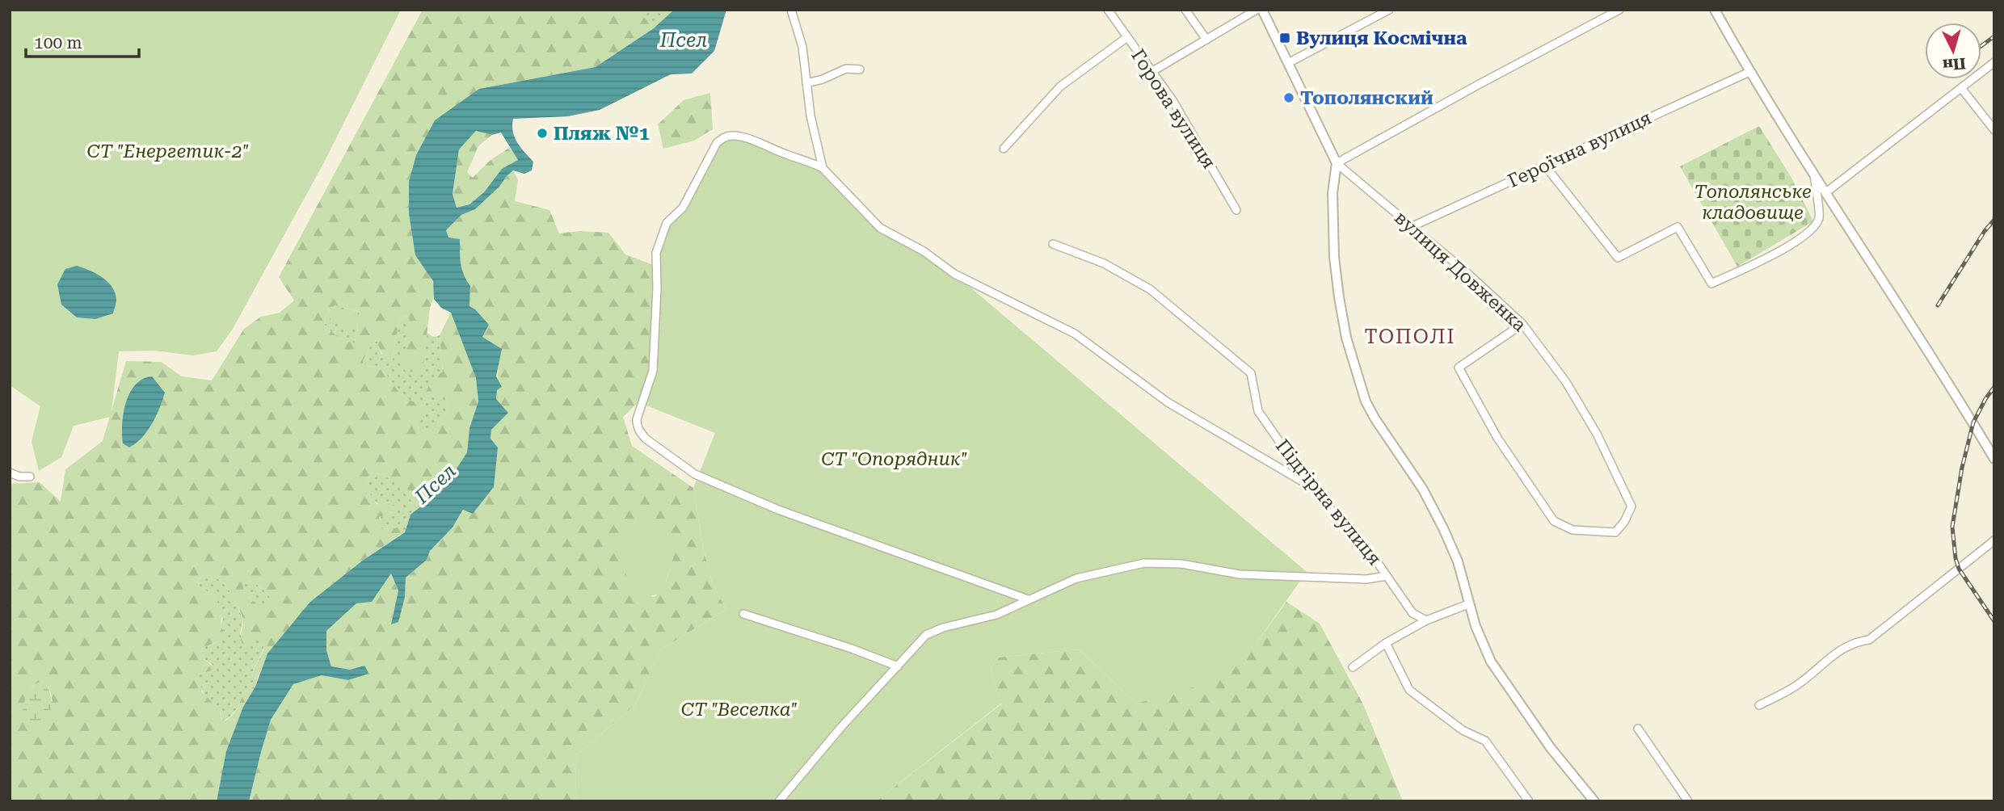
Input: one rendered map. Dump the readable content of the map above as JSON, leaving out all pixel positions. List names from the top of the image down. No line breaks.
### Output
{"streets":{"street":["Горова вулиця","Героїчна вулиця","вулиця Довженка","Підгірна вулиця"]},"crossings":[["Героїчна вулиця","вулиця Довженка"]],"districts":["ТОПОЛІ"],"water":["Псел"],"parks":["СТ \"Енергетик-2\"","Тополянське кладовище","СТ \"Опорядник\"","СТ \"Веселка\""],"places":{"transit":["Вулиця Космічна"],"other":["Тополянский","Пляж №1"]},"scale_bar":"100 m","north":"bottom"}
